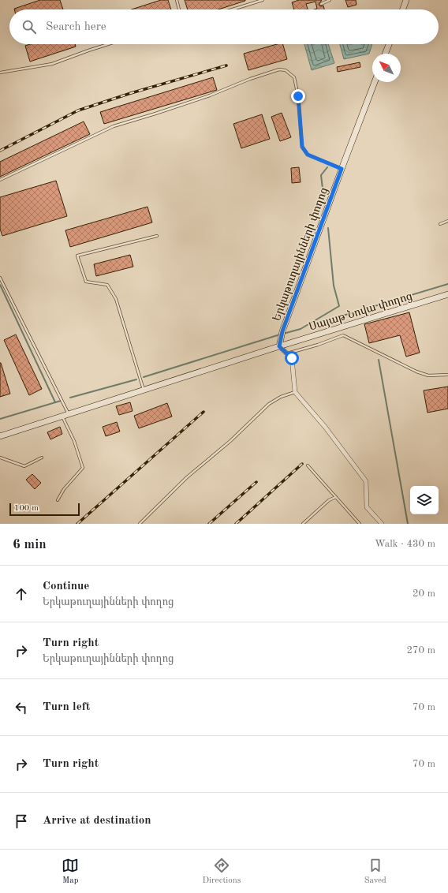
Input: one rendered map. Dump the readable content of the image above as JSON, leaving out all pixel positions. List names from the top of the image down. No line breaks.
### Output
{"streets":{"main road":["Երկաթուղայինների փողոց","Սայաթ Նովա փողոց"]},"crossings":[["Երկաթուղայինների փողոց","Սայաթ Նովա փողոց"]],"scale_bar":"100 m","north":"top left","page":{"search":"Search here","scale":"100 m","heading":["6 min","Walk · 430 m"],"list":[["Continue","Երկաթուղայինների փողոց","20 m"],["Turn right","Երկաթուղայինների փողոց","270 m"],["Turn left","70 m"],["Turn right","70 m"],"Arrive at destination"],"nav":["Map","Directions","Saved"]}}
